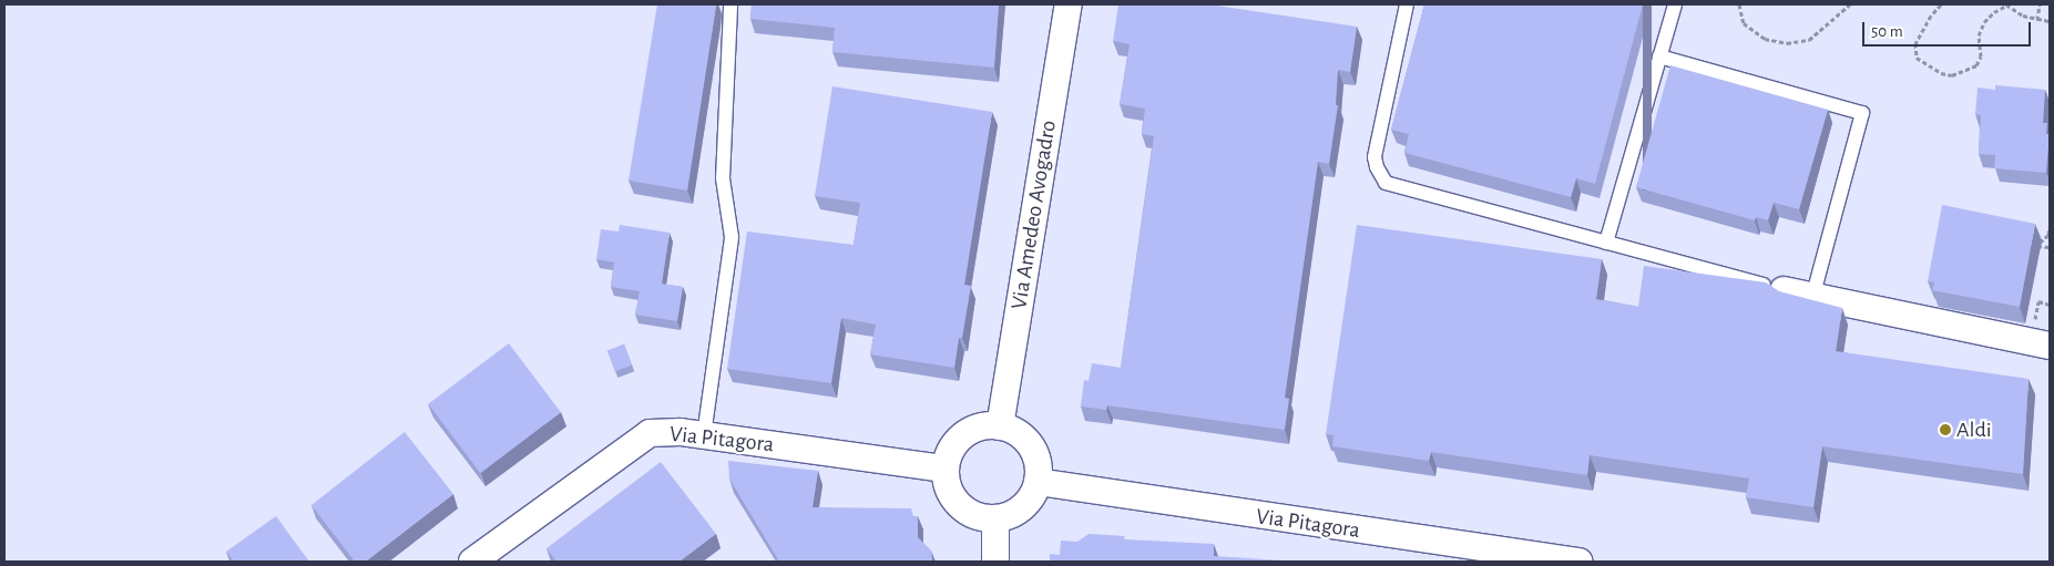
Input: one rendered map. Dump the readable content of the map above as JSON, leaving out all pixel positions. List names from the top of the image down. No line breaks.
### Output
{"streets":{"street":["Via Amedeo Avogadro","Via Pitagora"]},"crossings":[["Via Amedeo Avogadro","Via Pitagora"]],"places":["Aldi"],"scale_bar":"50 m"}
